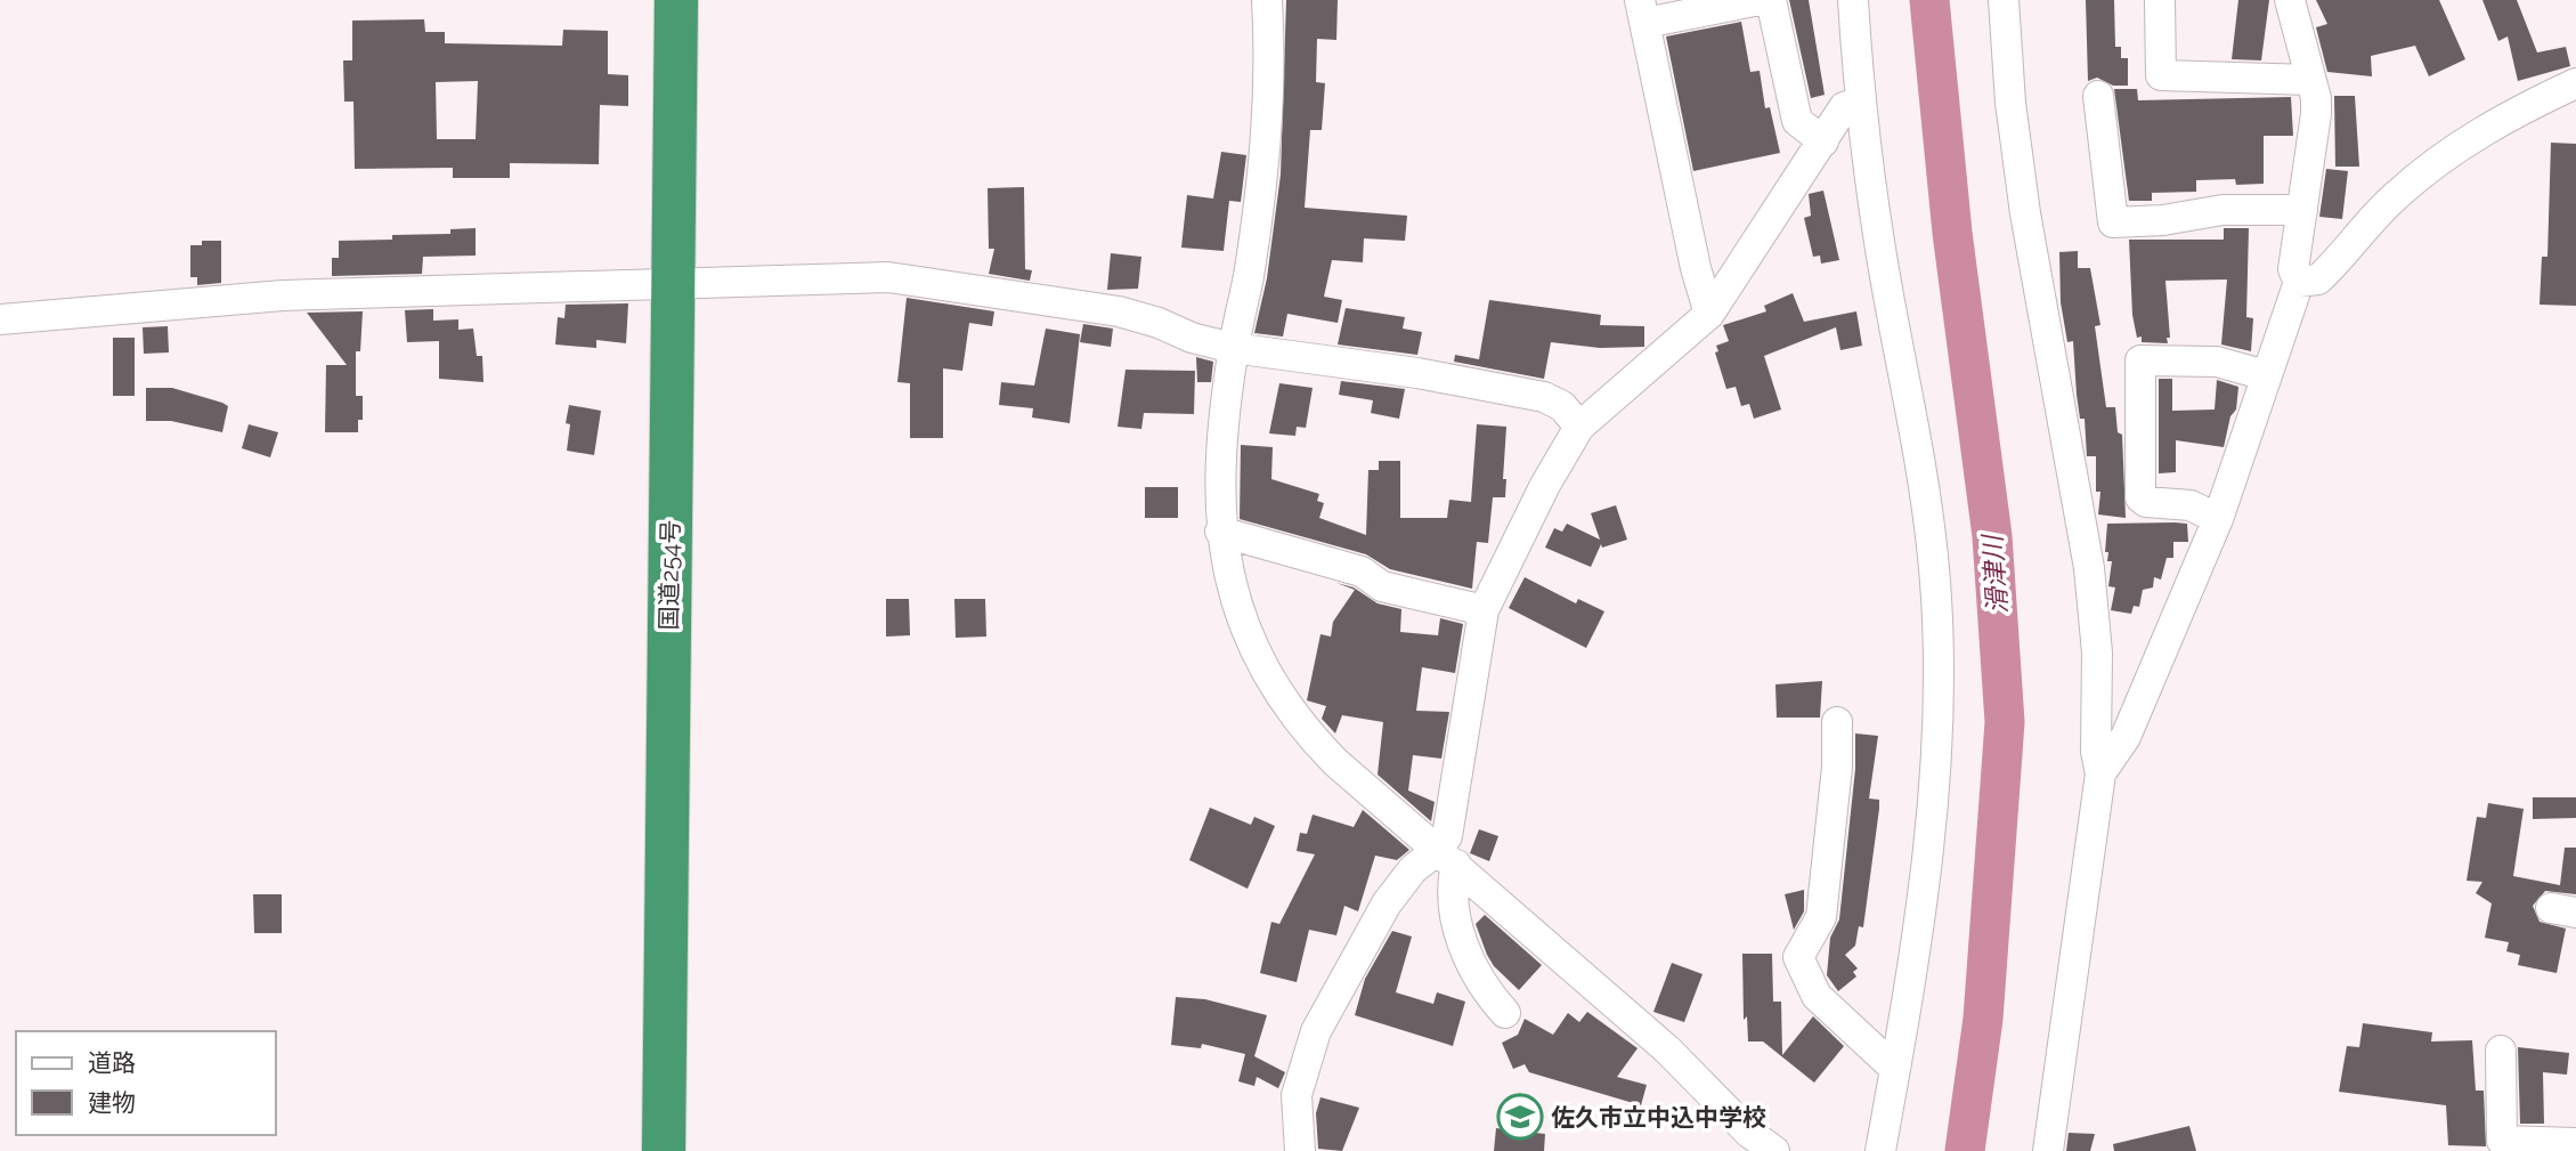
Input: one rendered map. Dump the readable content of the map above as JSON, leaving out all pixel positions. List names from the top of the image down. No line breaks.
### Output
{"streets":{"highway":["国道254号"]},"water":["滑津川"],"places":{"school or university":["佐久市立中込中学校"]},"legend":["道路","建物"]}
